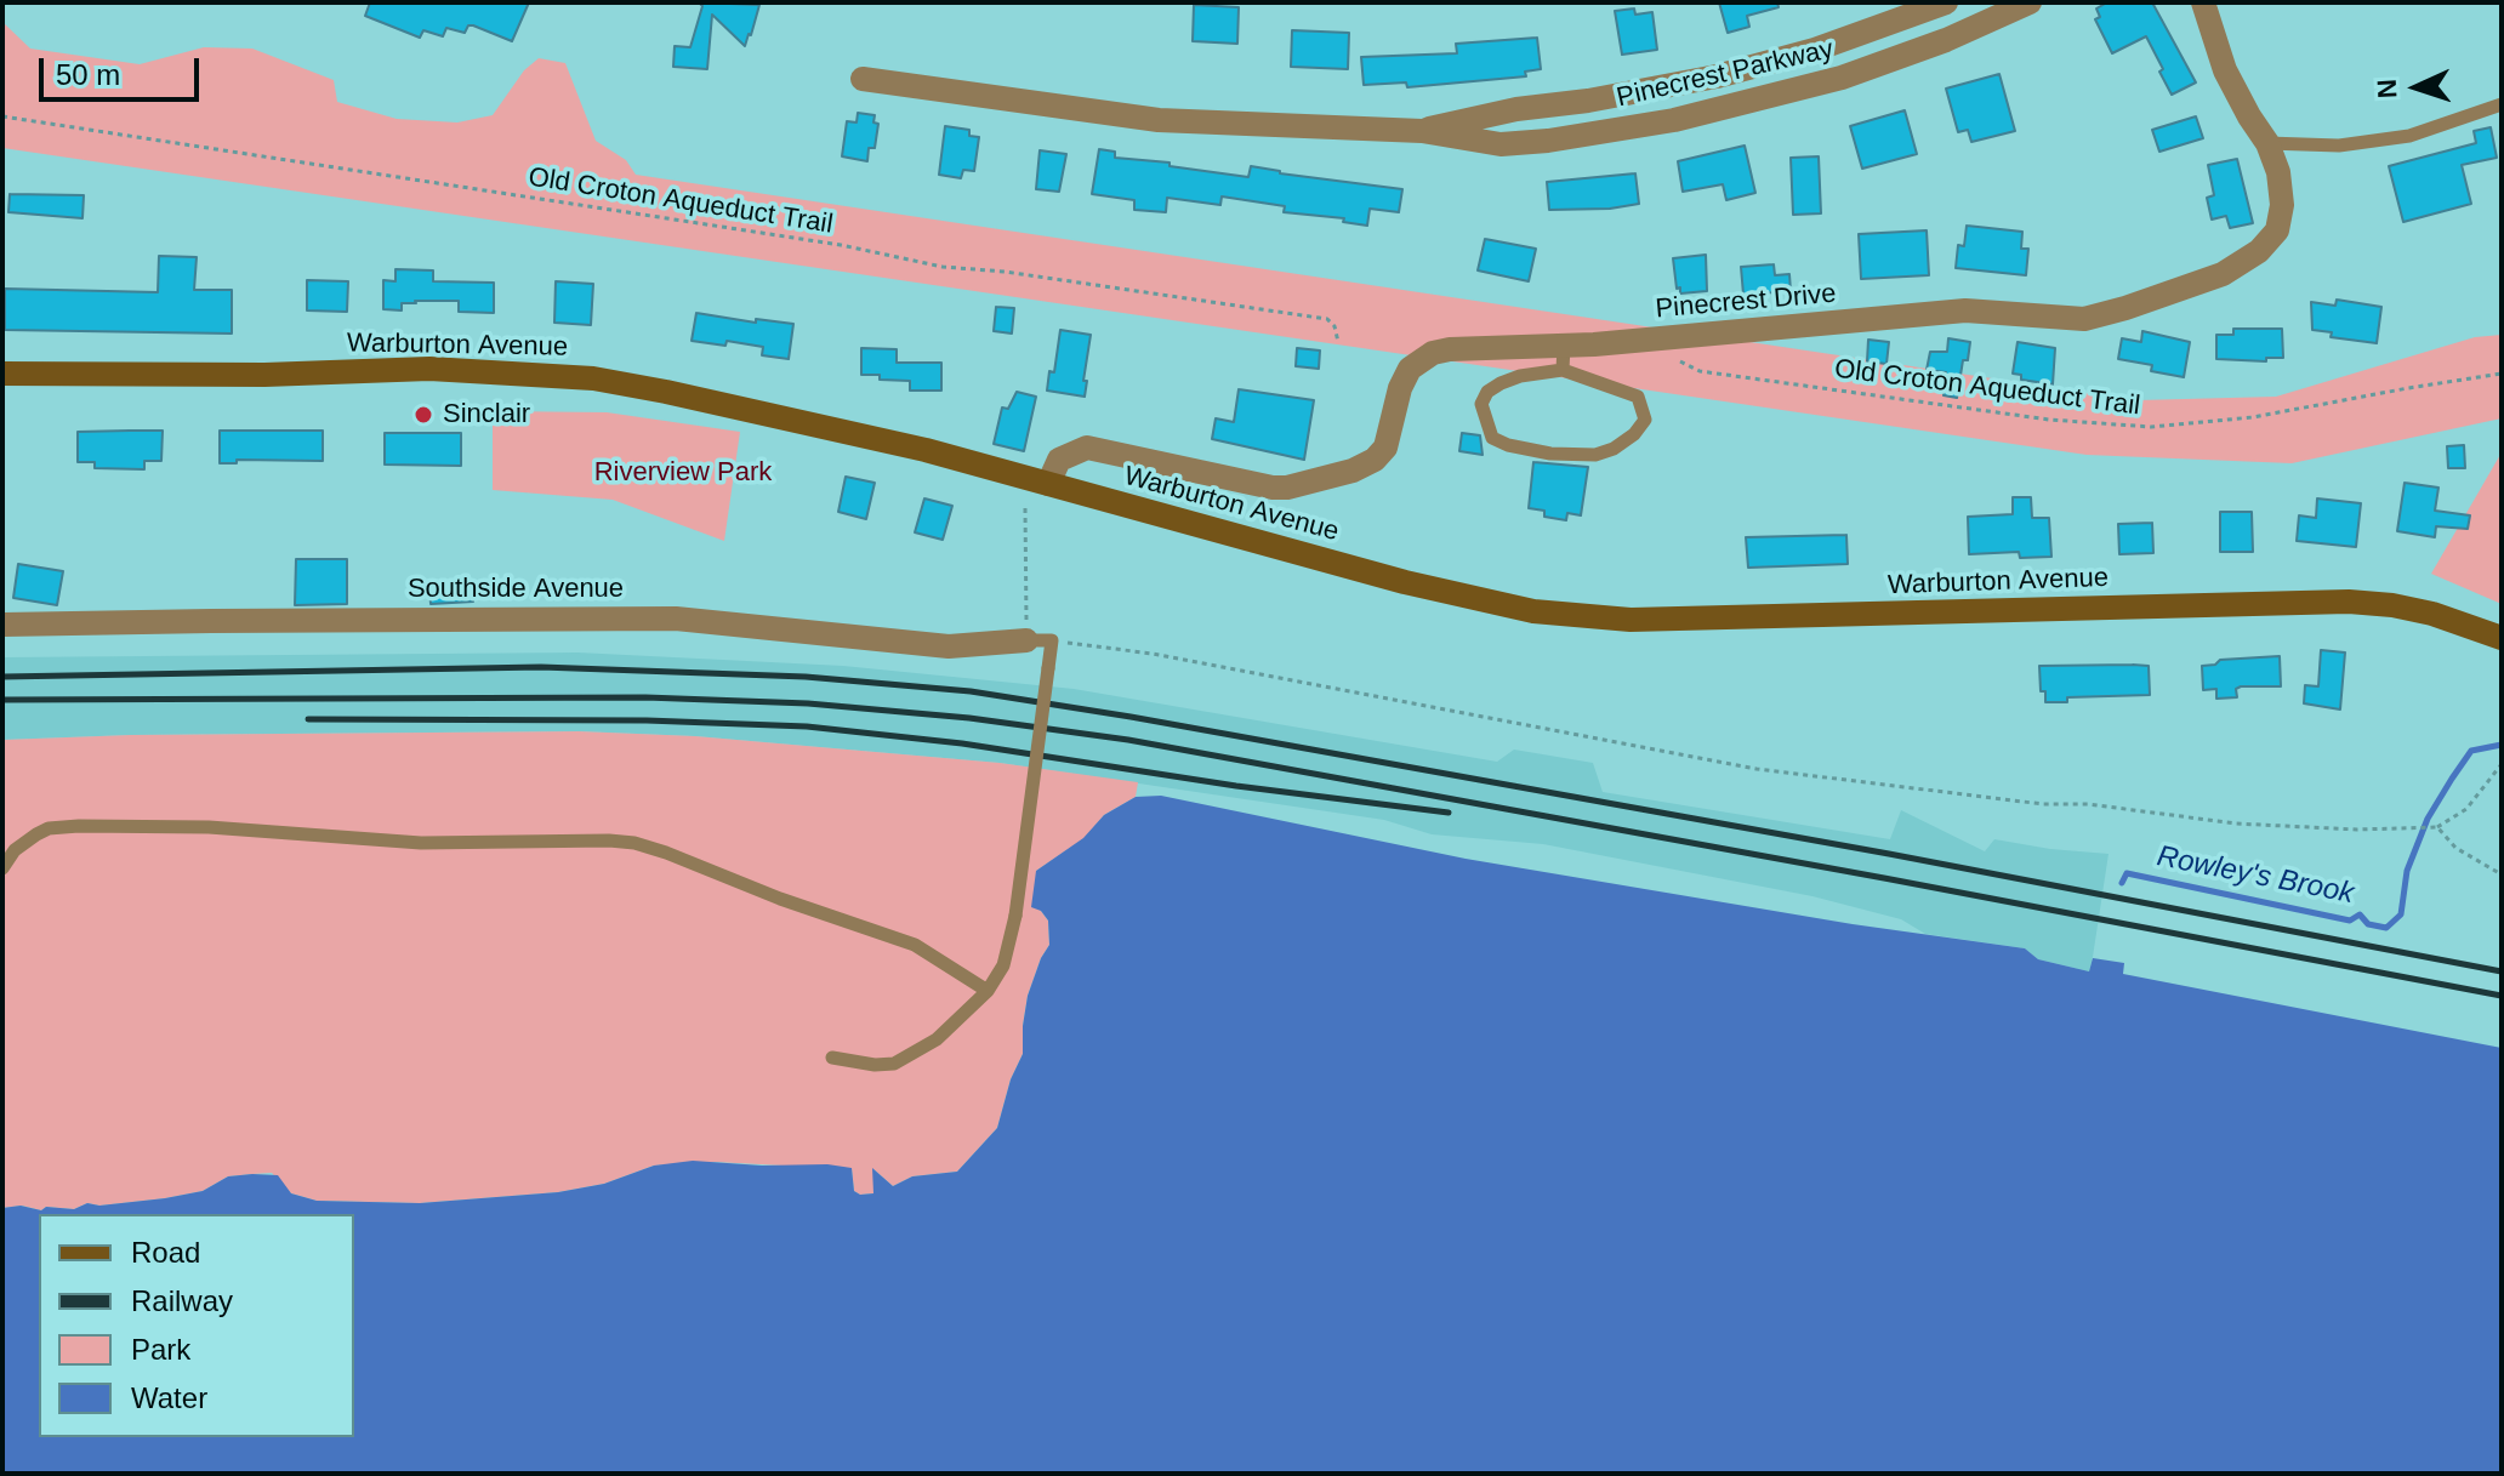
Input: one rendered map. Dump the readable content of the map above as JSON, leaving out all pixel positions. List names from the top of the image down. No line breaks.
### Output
{"streets":{"street":["Pinecrest Parkway","Pinecrest Drive","Warburton Avenue","Southside Avenue"],"path":["Old Croton Aqueduct Trail"]},"crossings":[["Old Croton Aqueduct Trail","Pinecrest Drive"],["Pinecrest Drive","Warburton Avenue"]],"water":["Rowley's Brook"],"parks":["Riverview Park"],"places":["Sinclair"],"legend":["Road","Railway","Park","Water"],"scale_bar":"50 m","north":"left"}
